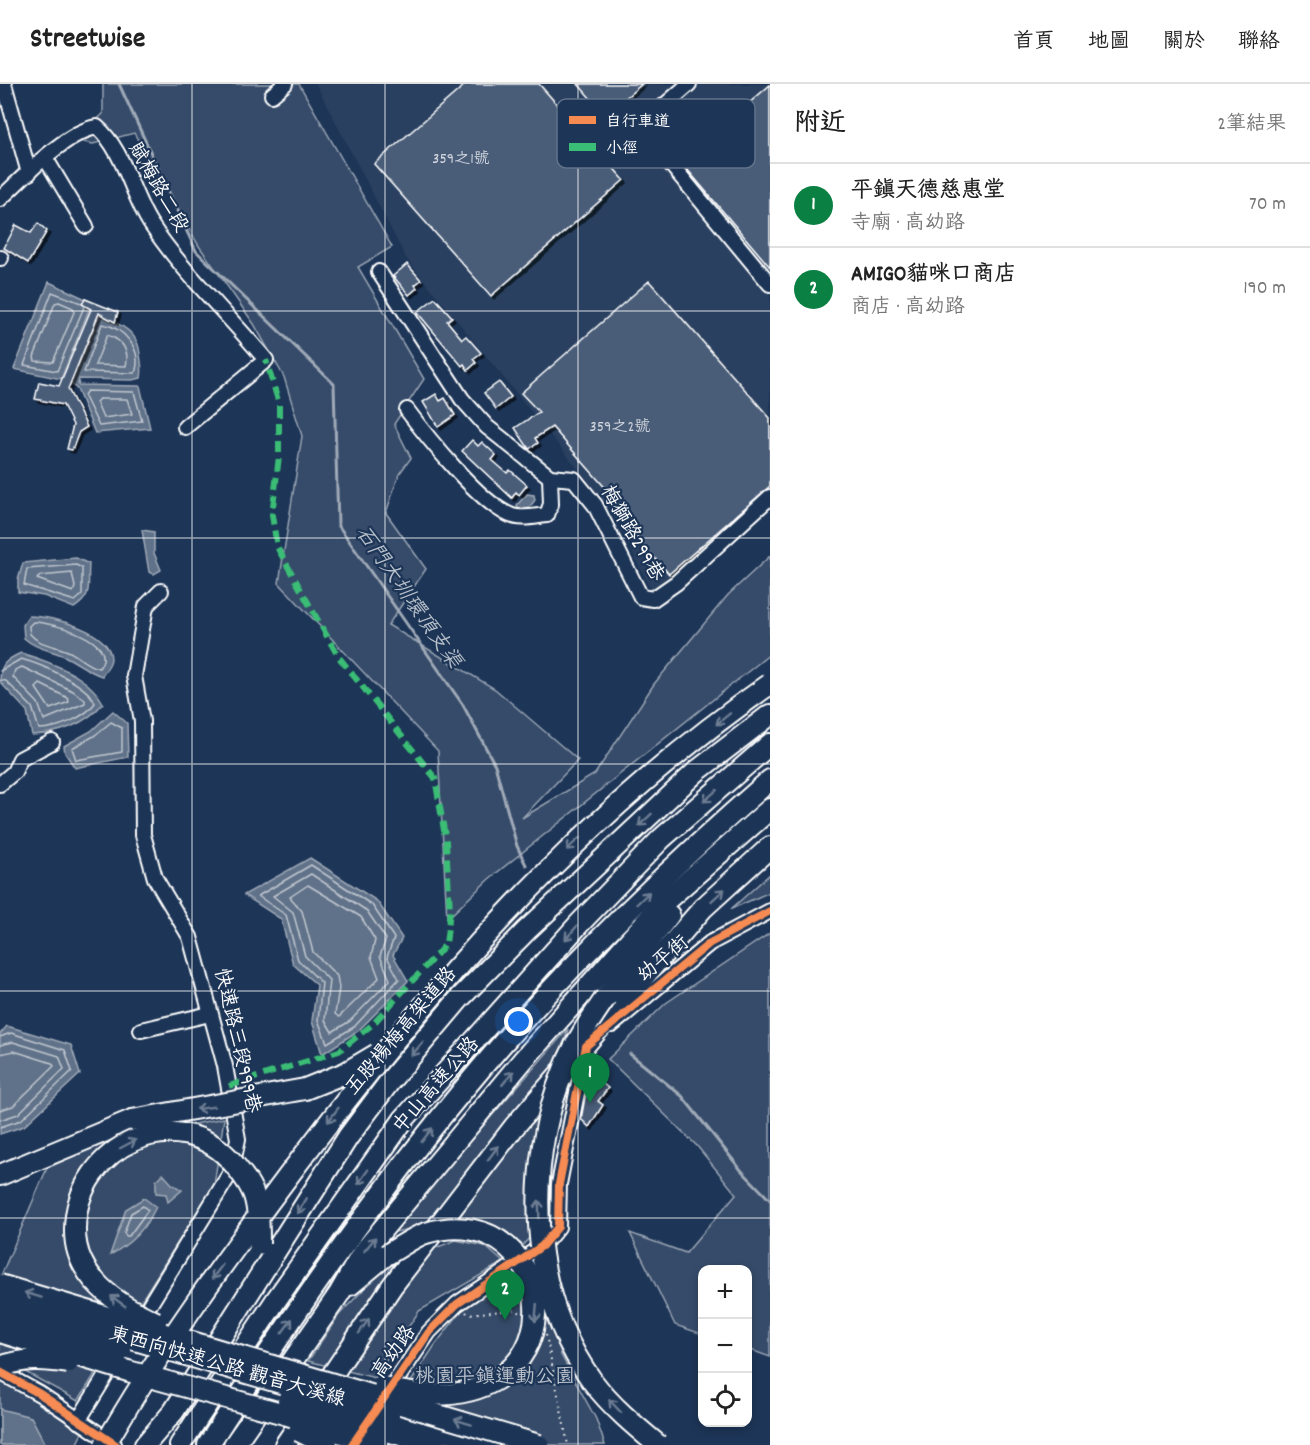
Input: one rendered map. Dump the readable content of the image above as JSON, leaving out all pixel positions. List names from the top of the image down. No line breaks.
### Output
{"streets":{"highway":["五股楊梅高架道路","中山高速公路","東西向快速公路 觀音大溪線"],"street":["賦梅路二段","梅獅路299巷","幼平街","快速路三段999巷","高幼路"]},"crossings":[["幼平街","高幼路"]],"water":["石門大圳環頂支渠"],"parks":["桃園平鎮運動公園"],"house_numbers":["359之1號","359之2號"],"legend":["自行車道","小徑"],"page":{"header":"Streetwise","nav":["首頁","地圖","關於","聯絡"],"heading":["附近","2筆結果"],"list":[{"mark":"1","name":"平鎮天德慈惠堂","note":"寺廟 · 高幼路","value":"70 m"},{"mark":"2","name":"AMIGO貓咪口商店","note":"商店 · 高幼路","value":"190 m"}],"pins":["1","2"],"map_buttons":["+","−"]}}
